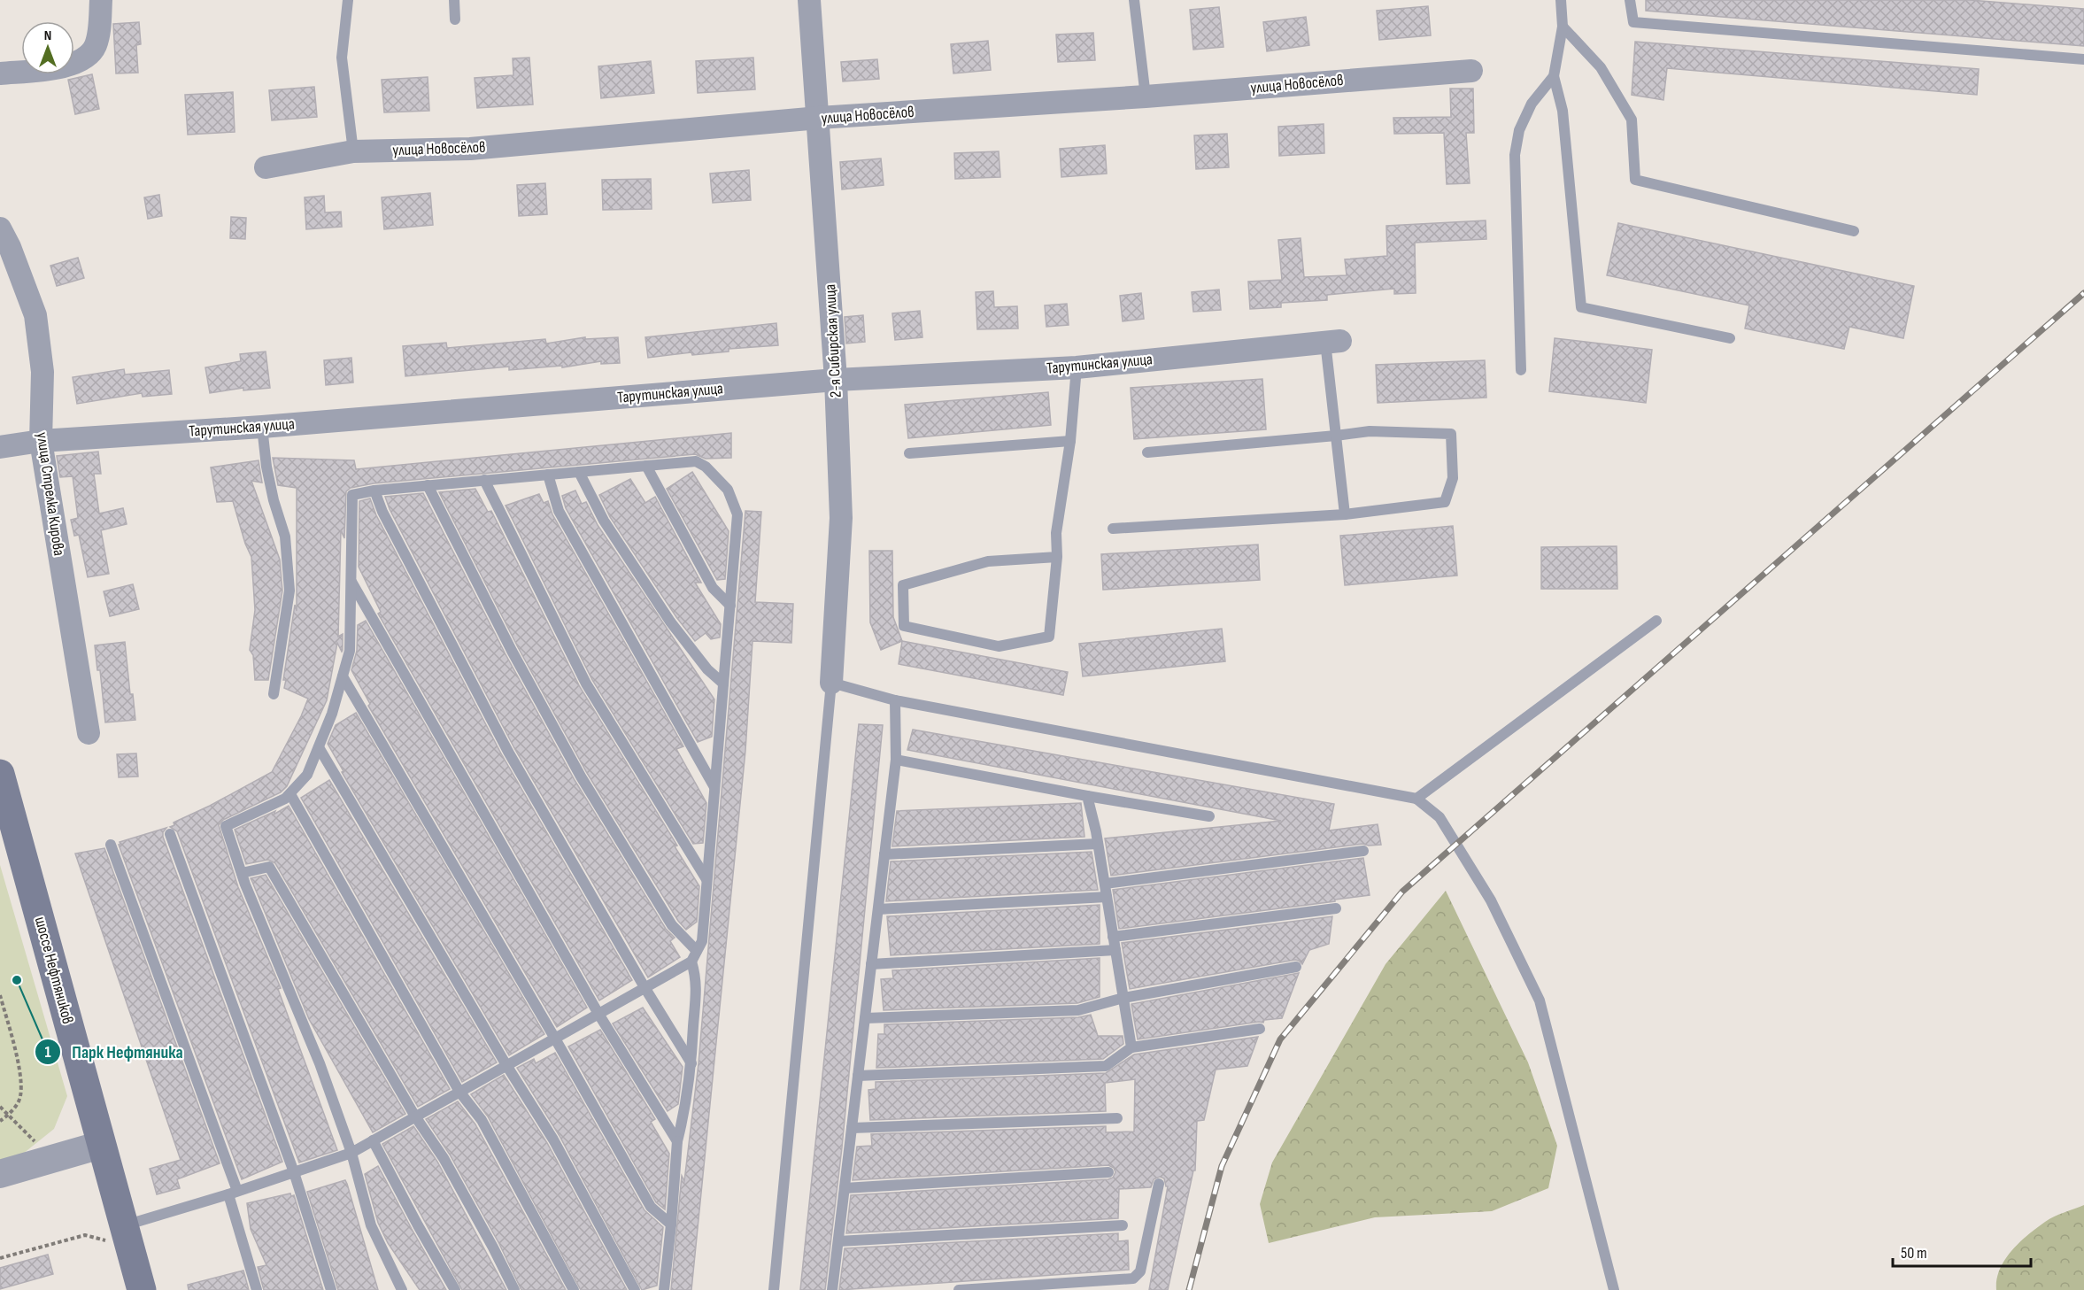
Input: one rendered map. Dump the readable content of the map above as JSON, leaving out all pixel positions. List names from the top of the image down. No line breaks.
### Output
{"streets":{"main road":["шоссе Нефтяников"],"street":["улица Новосёлов","2-я Сибирская улица","Тарутинская улица","улица Стрелка Кирова"]},"crossings":[["улица Новосёлов","2-я Сибирская улица"],["2-я Сибирская улица","Тарутинская улица"],["Тарутинская улица","улица Стрелка Кирова"]],"places":["Парк Нефтяника"],"scale_bar":"50 m","north":"top"}
